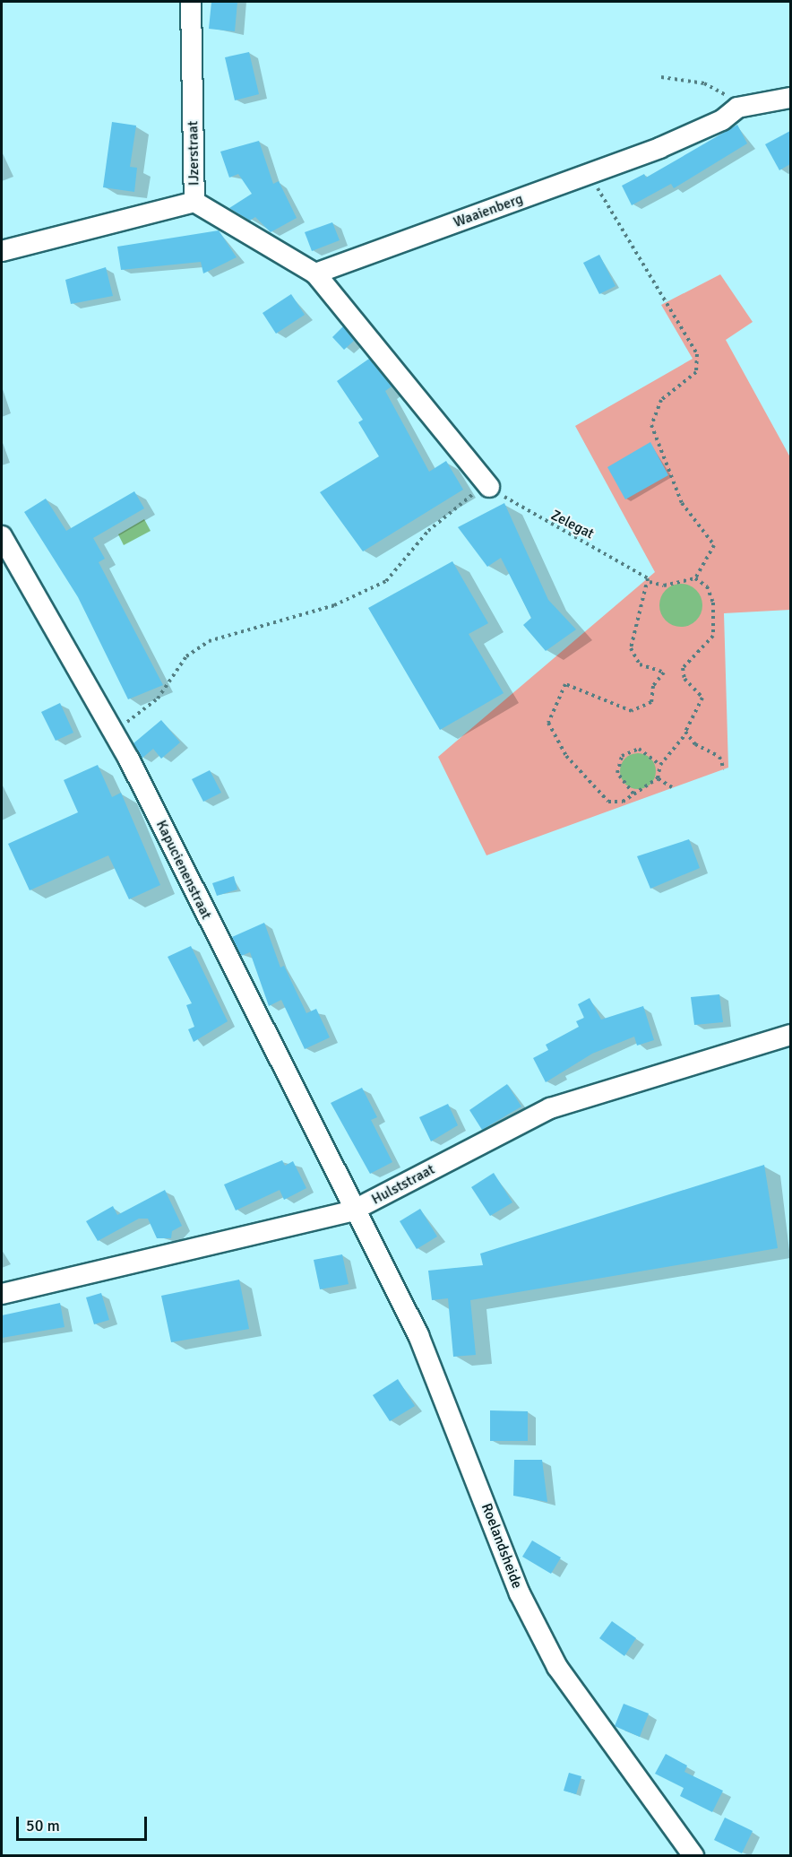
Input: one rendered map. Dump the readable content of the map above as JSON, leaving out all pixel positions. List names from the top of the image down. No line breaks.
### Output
{"streets":{"street":["IJzerstraat","Waaienberg","Kapucienenstraat","Hulststraat","Roelandsheide"],"path":["Zelegat"]},"crossings":[["Kapucienenstraat","Hulststraat"],["Kapucienenstraat","Roelandsheide"],["Hulststraat","Roelandsheide"]],"scale_bar":"50 m"}
